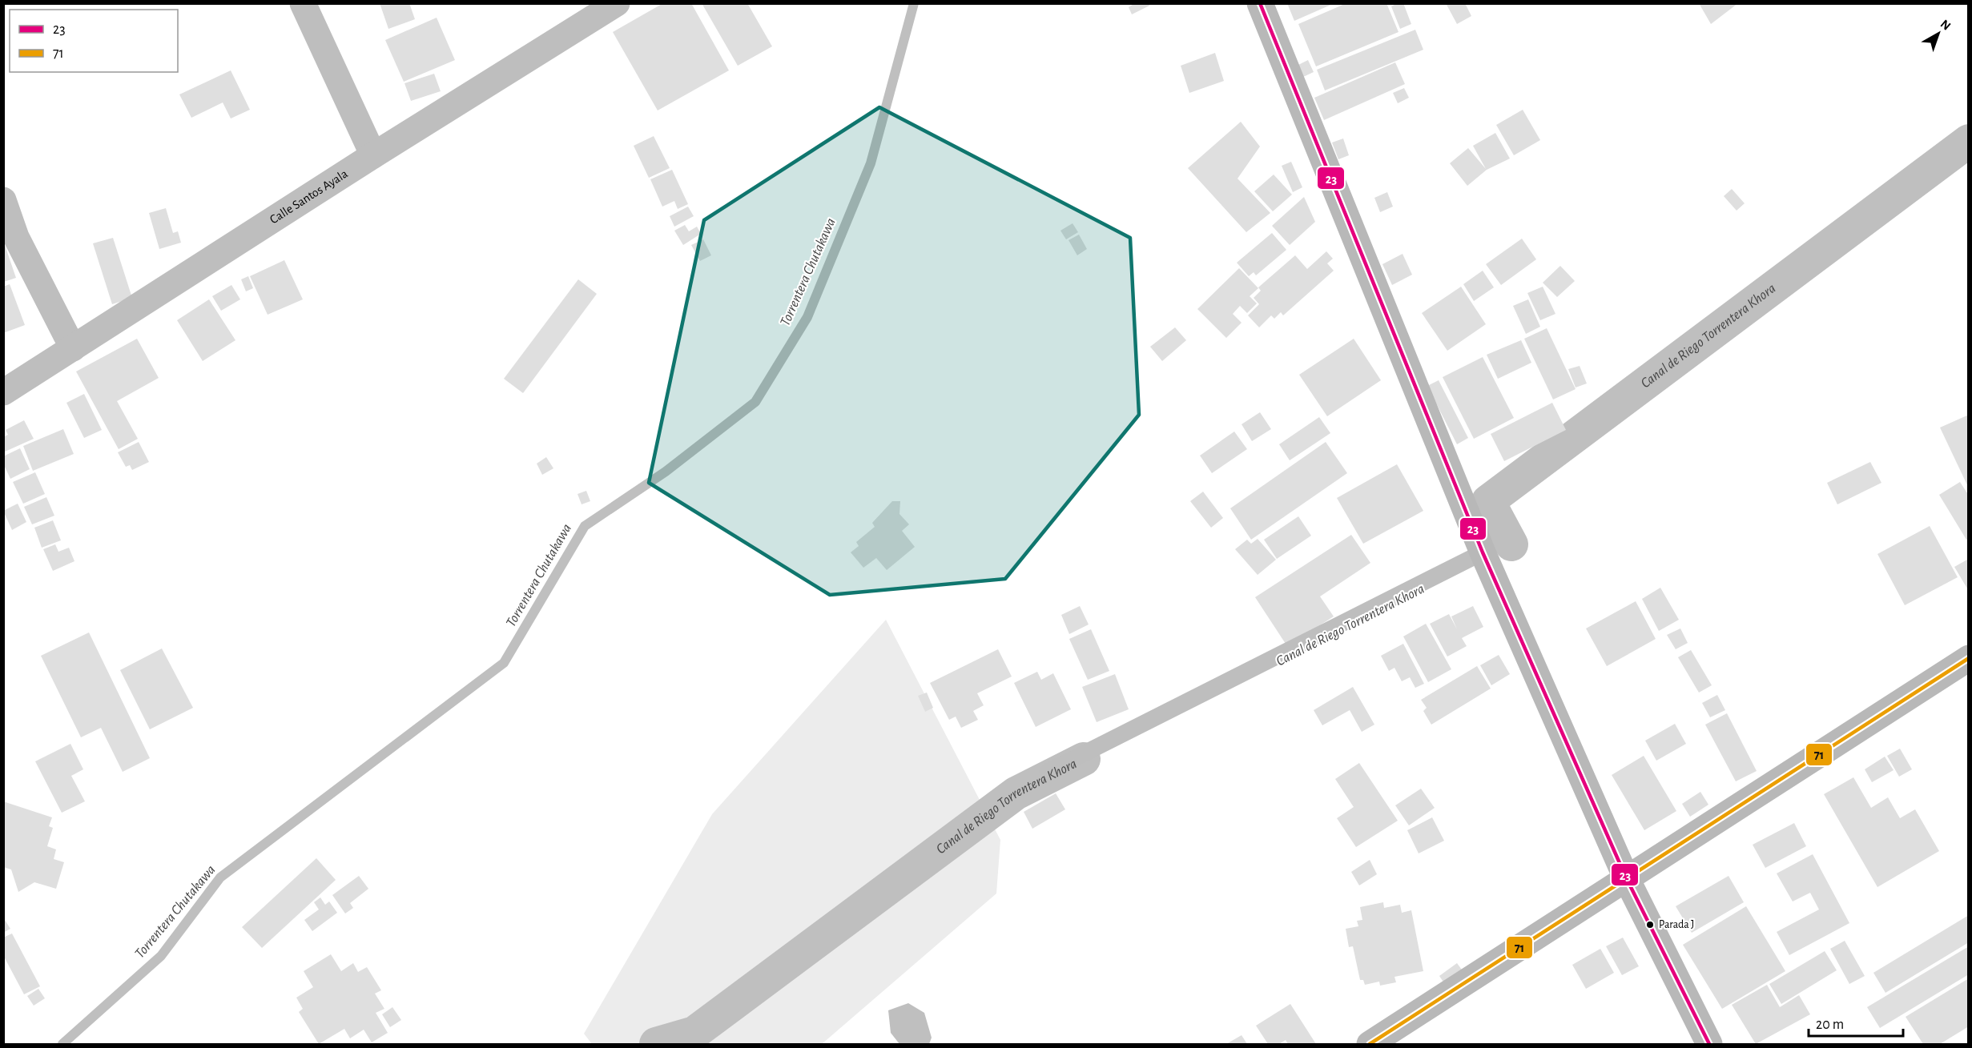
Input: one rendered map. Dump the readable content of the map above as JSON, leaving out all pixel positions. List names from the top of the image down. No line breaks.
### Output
{"streets":{"street":["Calle Santos Ayala"]},"water":["Torrentera Chutakawa","Canal de Riego Torrentera Khora"],"places":["Parada J"],"lines":["transit line 23","transit line 71"],"legend":["23","71"],"scale_bar":"20 m","north":"top right"}
